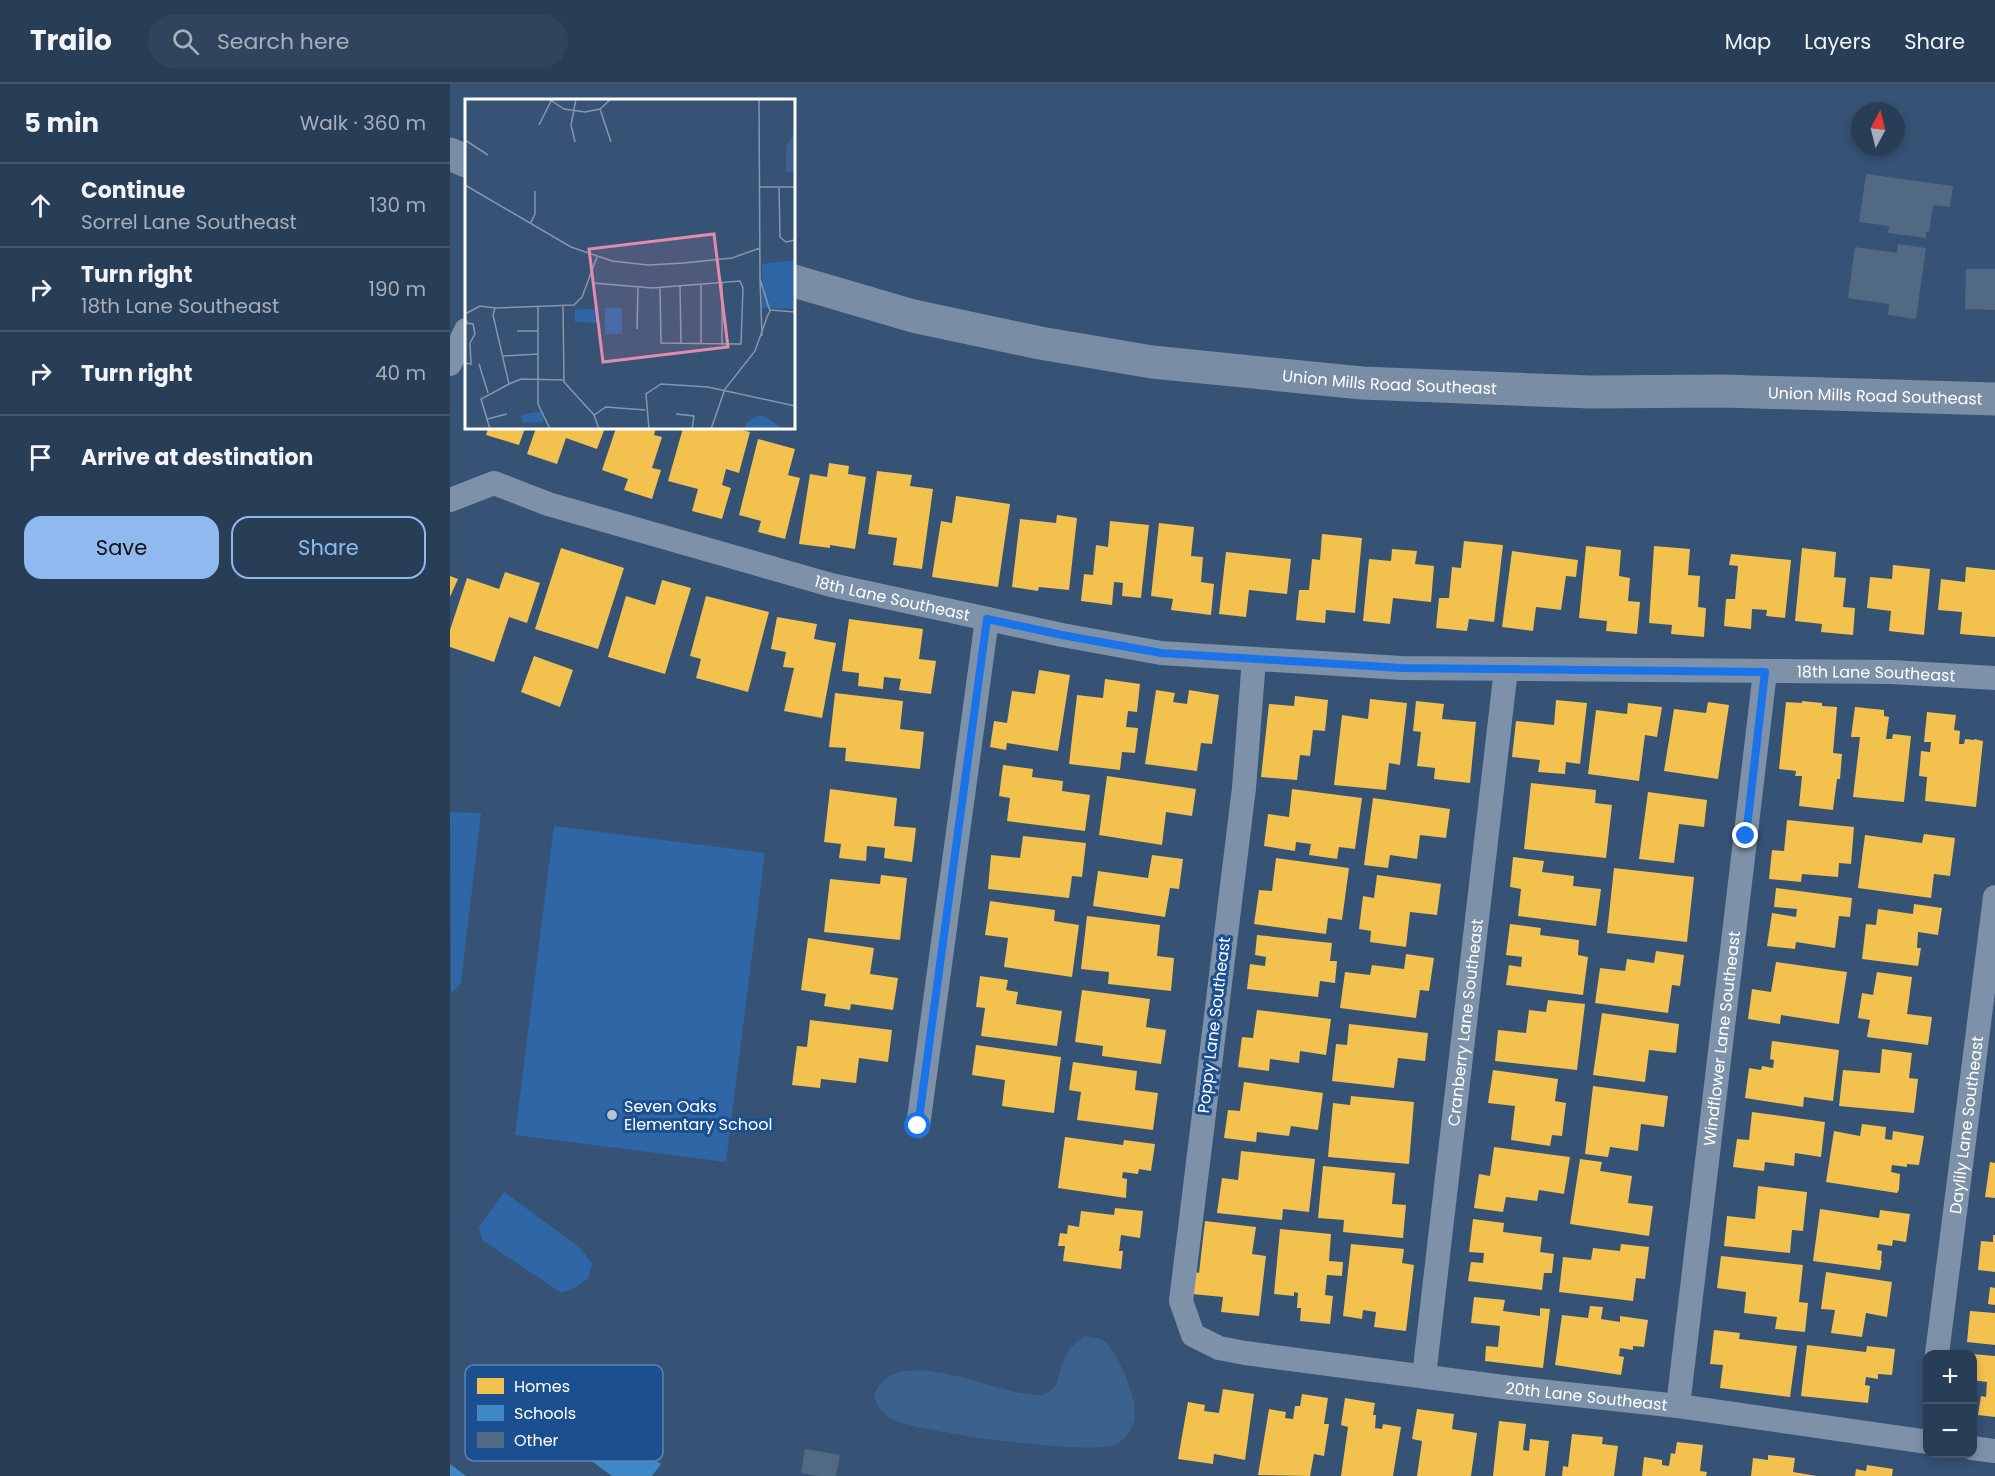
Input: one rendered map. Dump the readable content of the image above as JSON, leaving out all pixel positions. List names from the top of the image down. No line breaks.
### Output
{"streets":{"street":["Union Mills Road Southeast","18th Lane Southeast","Cranberry Lane Southeast","Poppy Lane Southeast","Windflower Lane Southeast","Daylily Lane Southeast","20th Lane Southeast"]},"crossings":[["18th Lane Southeast","Cranberry Lane Southeast"],["18th Lane Southeast","Poppy Lane Southeast"],["18th Lane Southeast","Windflower Lane Southeast"],["Cranberry Lane Southeast","20th Lane Southeast"],["Poppy Lane Southeast","20th Lane Southeast"],["Windflower Lane Southeast","20th Lane Southeast"]],"places":["Seven Oaks Elementary School"],"legend":["Homes","Schools","Other"],"north":"top","page":{"header":"Trailo","search":"Search here","nav":["Map","Layers","Share"],"heading":["5 min","Walk · 360 m"],"list":[["Continue","Sorrel Lane Southeast","130 m"],["Turn right","18th Lane Southeast","190 m"],["Turn right","40 m"],"Arrive at destination"],"buttons":["Save","Share"],"map_buttons":["+","−"]}}
